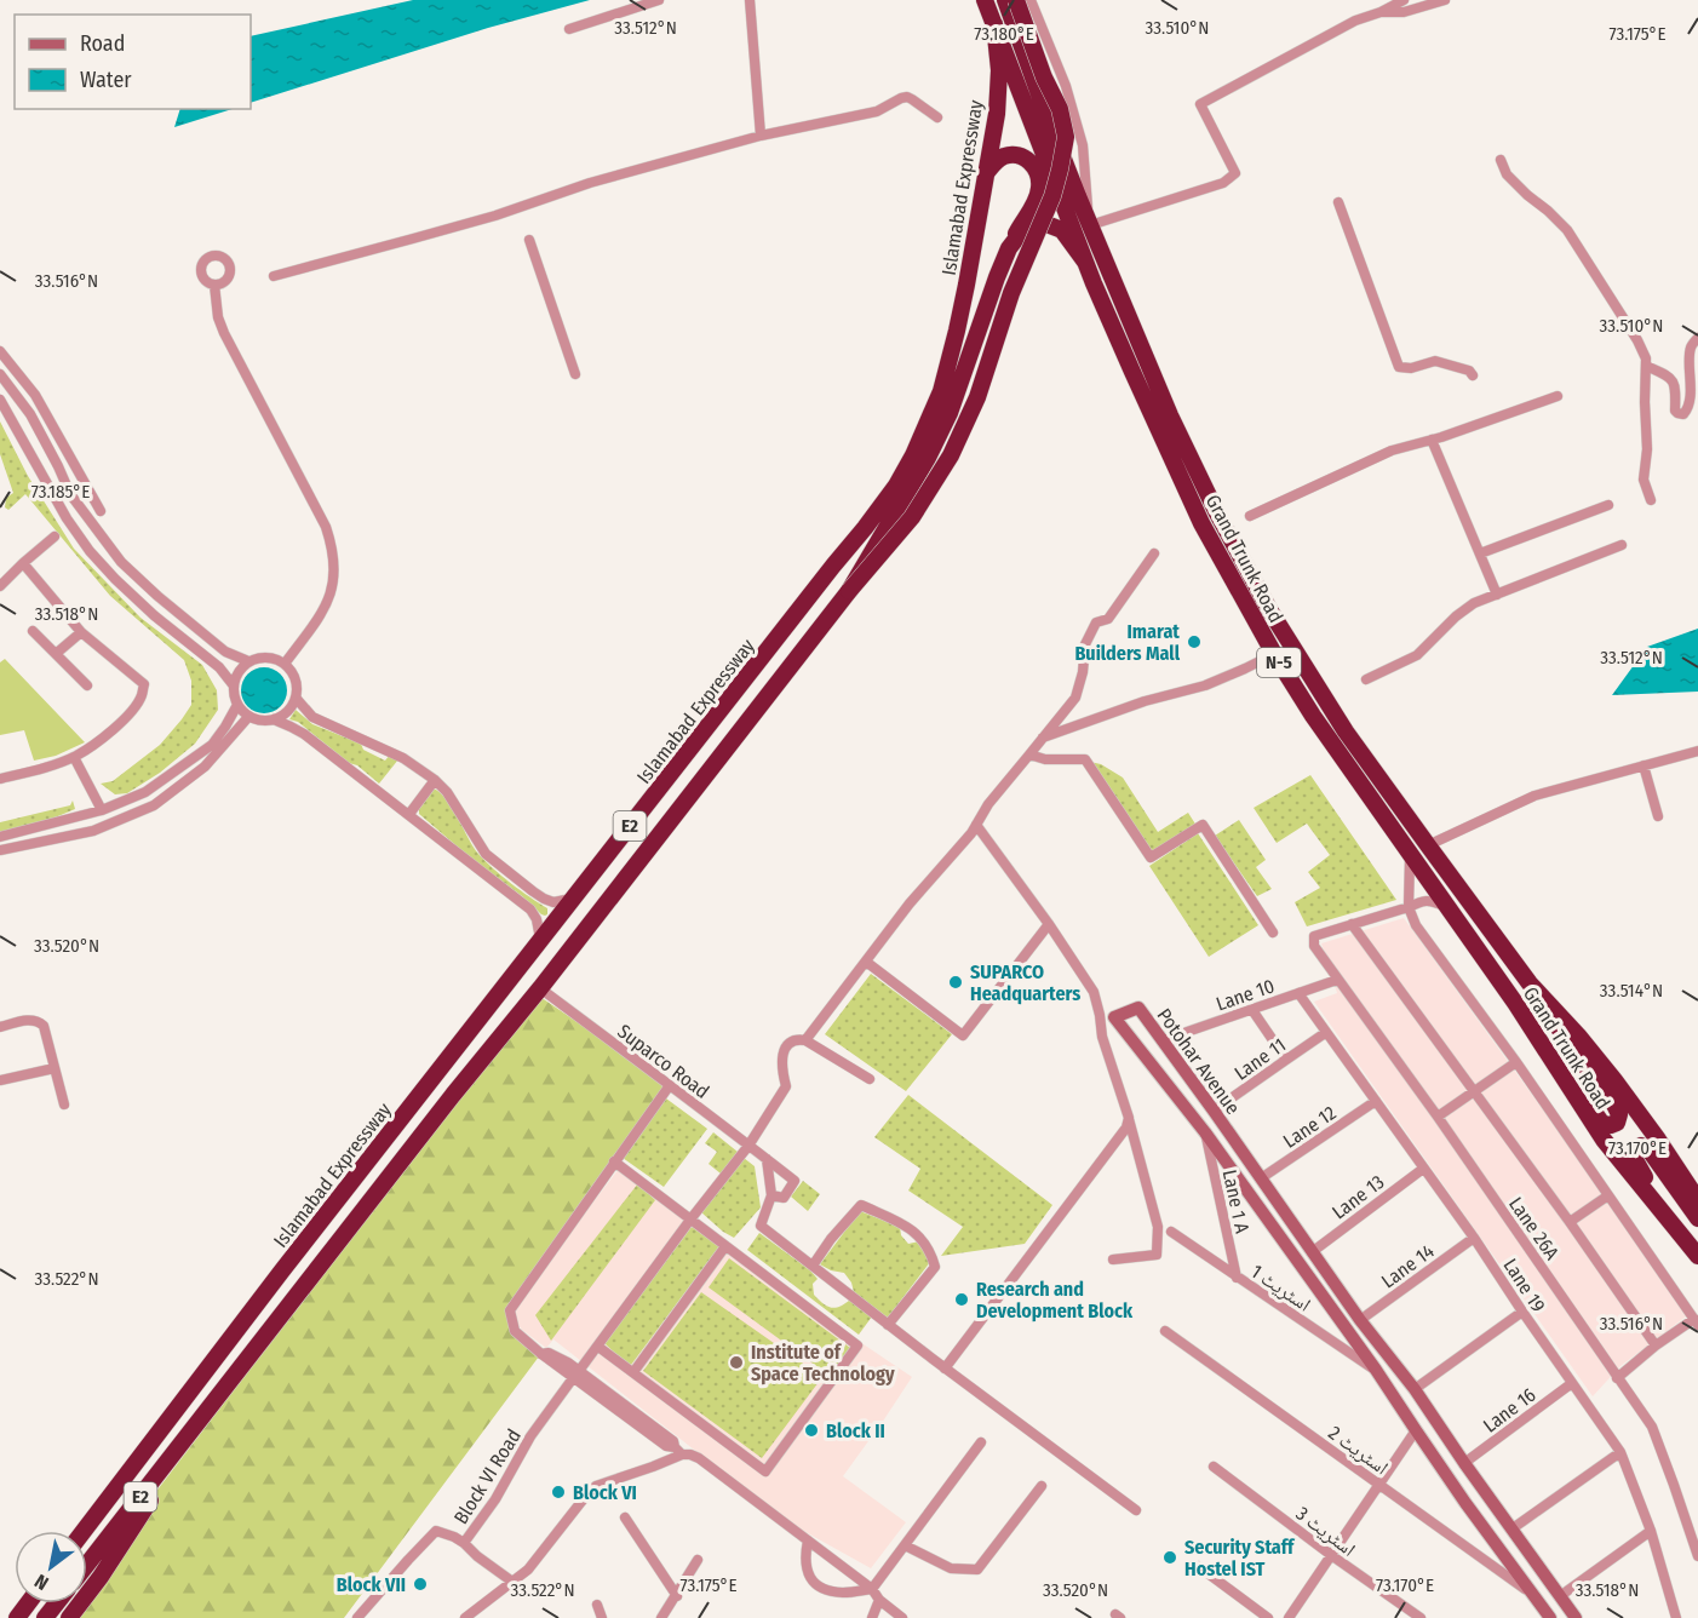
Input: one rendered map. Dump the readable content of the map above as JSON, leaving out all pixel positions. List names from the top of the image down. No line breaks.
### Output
{"streets":{"highway":["Islamabad Expressway","Grand Trunk Road","N-5","E2"],"street":["Lane 10","Lane 11","Suparco Road","Potohar Avenue","Lane 12","Lane 13","Lane 1 A","Lane 26A","Lane 14","Lane 19","اسٹریٹ 1","Lane 16","اسٹریٹ 2","Block VI Road","اسٹریٹ 3"]},"crossings":[["Islamabad Expressway","Grand Trunk Road"],["E2","Suparco Road"],["Lane 10","Potohar Avenue"],["Lane 10","Lane 26A"],["Lane 10","Lane 19"],["Lane 11","Potohar Avenue"],["Lane 11","Lane 19"],["Suparco Road","Block VI Road"],["Potohar Avenue","Lane 12"],["Potohar Avenue","Lane 13"],["Potohar Avenue","Lane 1 A"],["Potohar Avenue","Lane 14"],["Potohar Avenue","اسٹریٹ 1"],["Potohar Avenue","Lane 16"],["Potohar Avenue","اسٹریٹ 2"],["Lane 12","Lane 19"],["Lane 13","Lane 19"],["Lane 1 A","اسٹریٹ 1"],["Lane 14","Lane 19"],["Lane 19","Lane 16"]],"places":["Imarat Builders Mall","SUPARCO Headquarters","Research and Development Block","Institute of Space Technology","Block II","Block VI","Security Staff Hostel IST","Block VII"],"legend":["Road","Water"],"north":"bottom left","coordinates":["33.512°N","33.510°N","73.180°E","73.175°E","33.516°N","73.185°E","33.518°N","33.520°N","33.514°N","73.170°E","33.522°N"]}
